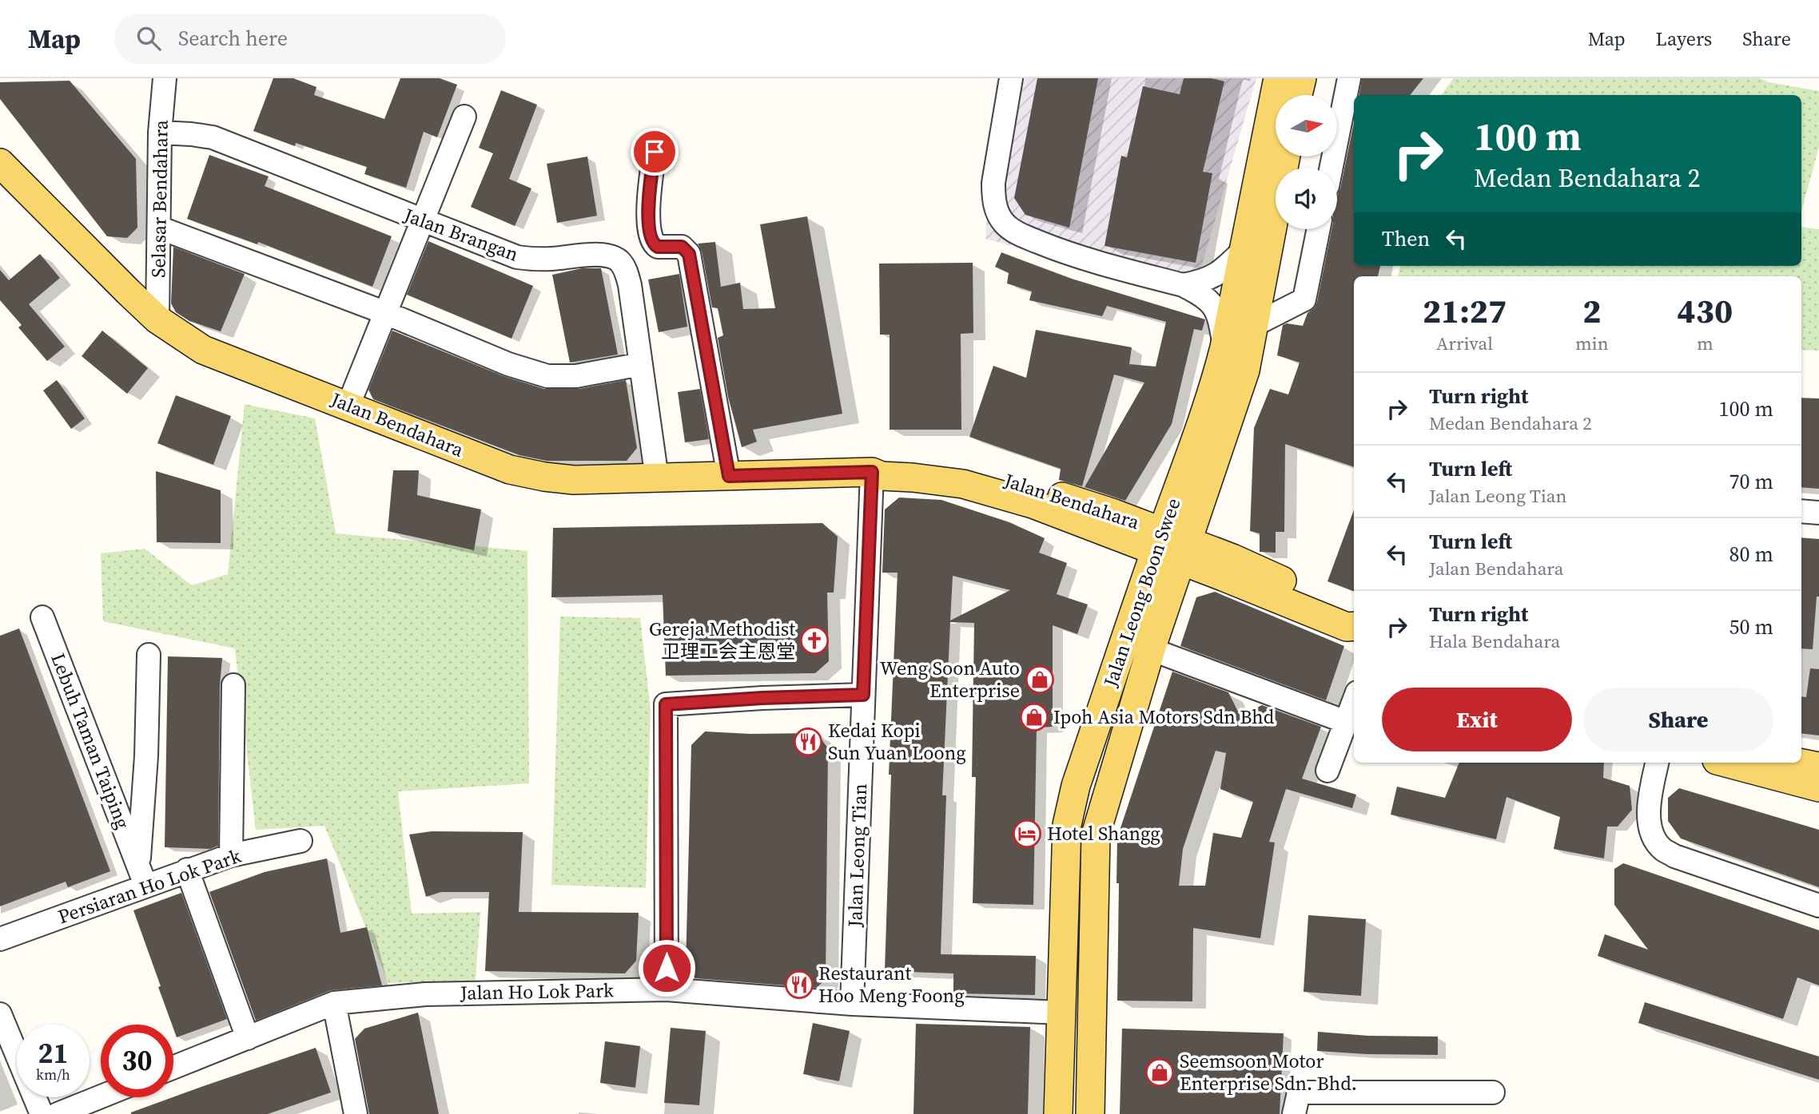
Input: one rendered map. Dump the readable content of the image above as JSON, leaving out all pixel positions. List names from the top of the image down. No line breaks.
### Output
{"streets":{"main road":["Jalan Bendahara","Jalan Leong Boon Swee"],"street":["Selasar Bendahara","Jalan Brangan","Lebuh Taman Taiping","Jalan Leong Tian","Persiaran Ho Lok Park","Jalan Ho Lok Park"]},"crossings":[["Selasar Bendahara","Jalan Brangan"],["Selasar Bendahara","Jalan Bendahara"],["Jalan Brangan","Jalan Bendahara"],["Jalan Bendahara","Jalan Leong Boon Swee"],["Jalan Bendahara","Jalan Leong Tian"],["Jalan Leong Boon Swee","Jalan Ho Lok Park"],["Lebuh Taman Taiping","Persiaran Ho Lok Park"],["Jalan Leong Tian","Jalan Ho Lok Park"]],"places":{"church":["Gereja Methodist 卫理工会主恩堂"],"shop":["Weng Soon Auto Enterprise","Ipoh Asia Motors Sdn Bhd","Seemsoon Motor Enterprise Sdn. Bhd."],"restaurant":["Kedai Kopi Sun Yuan Loong","Restaurant Hoo Meng Foong"],"hotel":["Hotel Shangg"]},"north":"right","page":{"header":"Map","search":"Search here","nav":["Map","Layers","Share"],"turn":["100 m","Medan Bendahara 2"],"then":"Then","eta":["21:27","Arrival","2","min","430","m"],"list":[{"name":"Turn right","note":"Medan Bendahara 2","value":"100 m"},{"name":"Turn left","note":"Jalan Leong Tian","value":"70 m"},{"name":"Turn left","note":"Jalan Bendahara","value":"80 m"},{"name":"Turn right","note":"Hala Bendahara","value":"50 m"}],"buttons":["Exit","Share"],"speed":"21 km/h","limit":"30"}}
